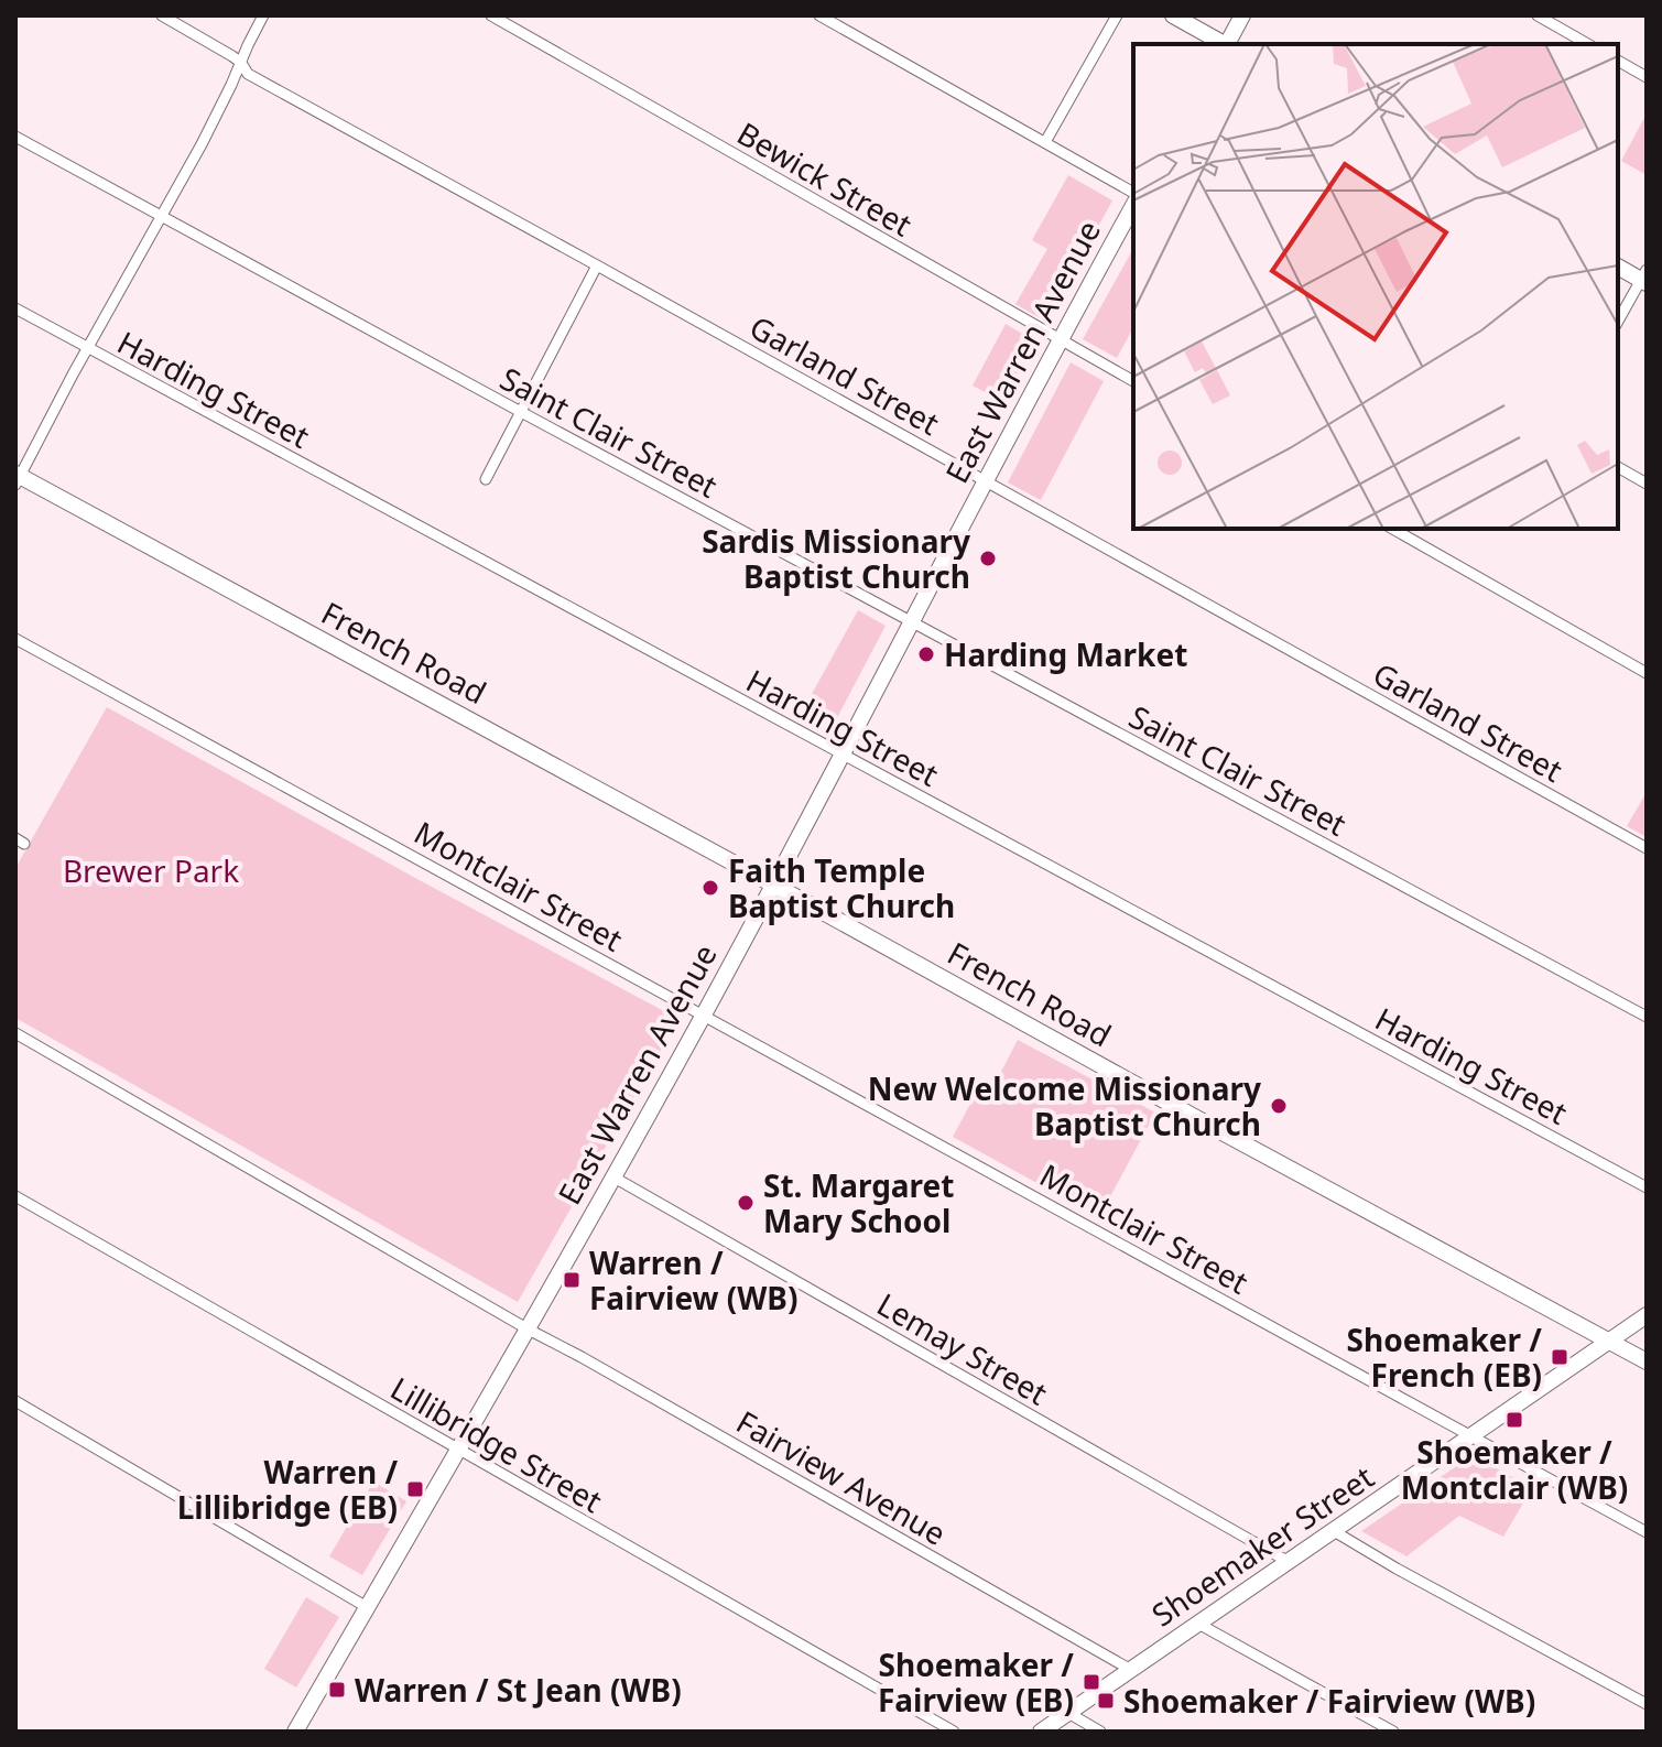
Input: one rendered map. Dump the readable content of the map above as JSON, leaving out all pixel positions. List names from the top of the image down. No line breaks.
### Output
{"streets":{"street":["Bewick Street","East Warren Avenue","Garland Street","Harding Street","Saint Clair Street","French Road","Montclair Street","Lemay Street","Lillibridge Street","Fairview Avenue","Shoemaker Street"]},"crossings":[["Bewick Street","East Warren Avenue"],["East Warren Avenue","Garland Street"],["East Warren Avenue","Harding Street"],["East Warren Avenue","Saint Clair Street"],["East Warren Avenue","French Road"],["East Warren Avenue","Montclair Street"],["East Warren Avenue","Lemay Street"],["East Warren Avenue","Lillibridge Street"],["East Warren Avenue","Fairview Avenue"],["French Road","Shoemaker Street"],["Montclair Street","Shoemaker Street"],["Lemay Street","Shoemaker Street"],["Fairview Avenue","Shoemaker Street"]],"parks":["Brewer Park"],"places":{"other":["Sardis Missionary Baptist Church","Harding Market","Faith Temple Baptist Church","New Welcome Missionary Baptist Church","St. Margaret Mary School"],"transit":["Warren / Fairview (WB)","Shoemaker / French (EB)","Shoemaker / Montclair (WB)","Warren / Lillibridge (EB)","Shoemaker / Fairview (EB)","Warren / St Jean (WB)","Shoemaker / Fairview (WB)"]}}
